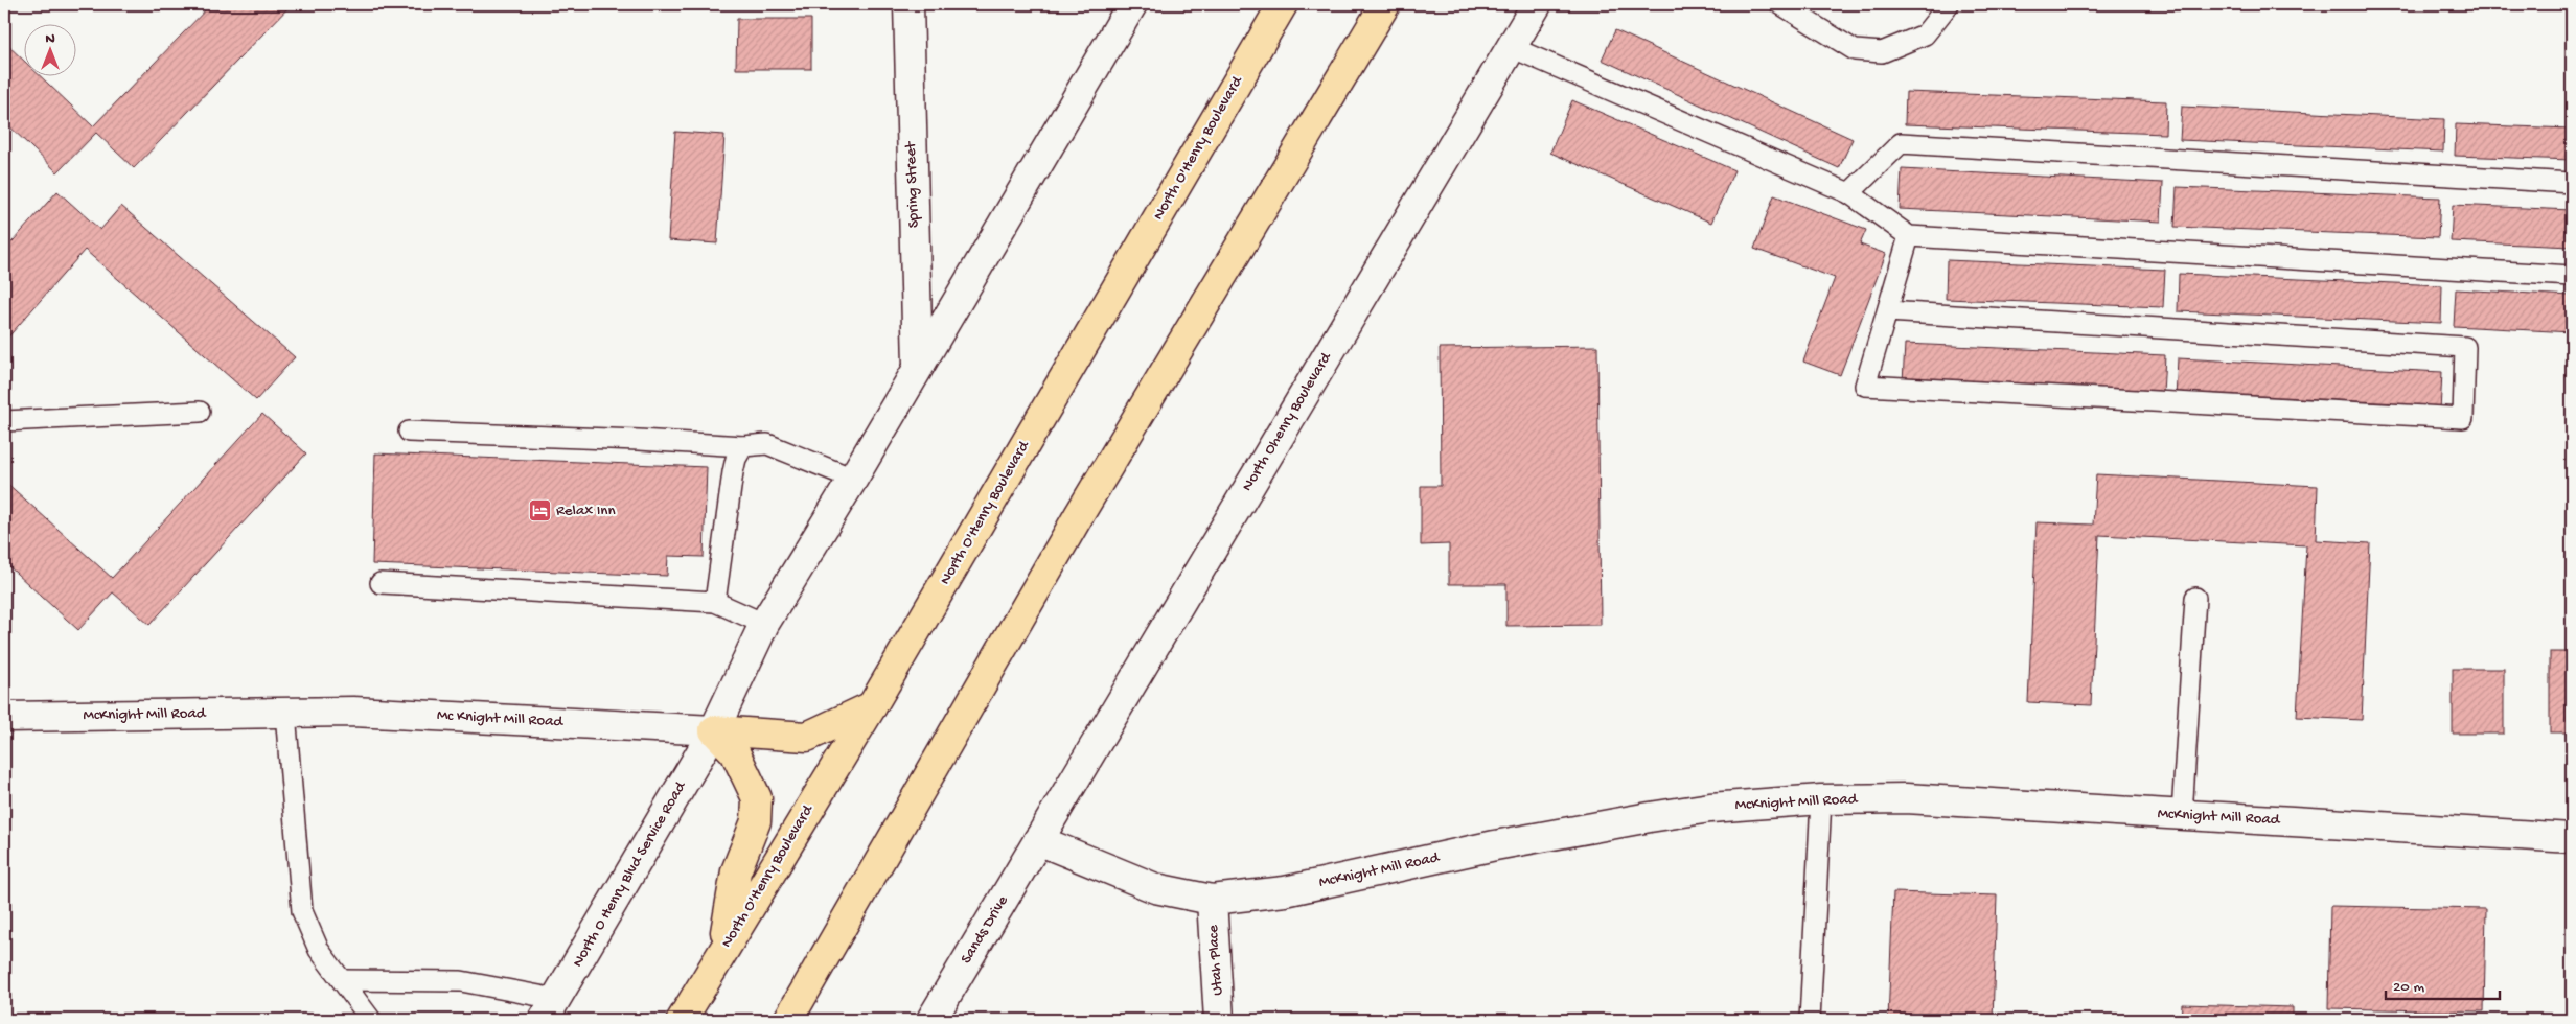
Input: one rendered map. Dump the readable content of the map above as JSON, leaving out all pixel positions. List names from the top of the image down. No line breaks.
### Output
{"streets":{"highway":["North O'Henry Boulevard"],"street":["Spring Street","North Ohenry Boulevard","McKnight Mill Road","Mc Knight Mill Road","North O Henry Blvd Service Road","Sands Drive","Utah Place"]},"crossings":[["North Ohenry Boulevard","McKnight Mill Road"],["North Ohenry Boulevard","Sands Drive"],["McKnight Mill Road","Mc Knight Mill Road"],["McKnight Mill Road","Sands Drive"],["McKnight Mill Road","Utah Place"],["Mc Knight Mill Road","North O Henry Blvd Service Road"]],"places":{"hotel":["Relax Inn"]},"scale_bar":"20 m","north":"top"}
